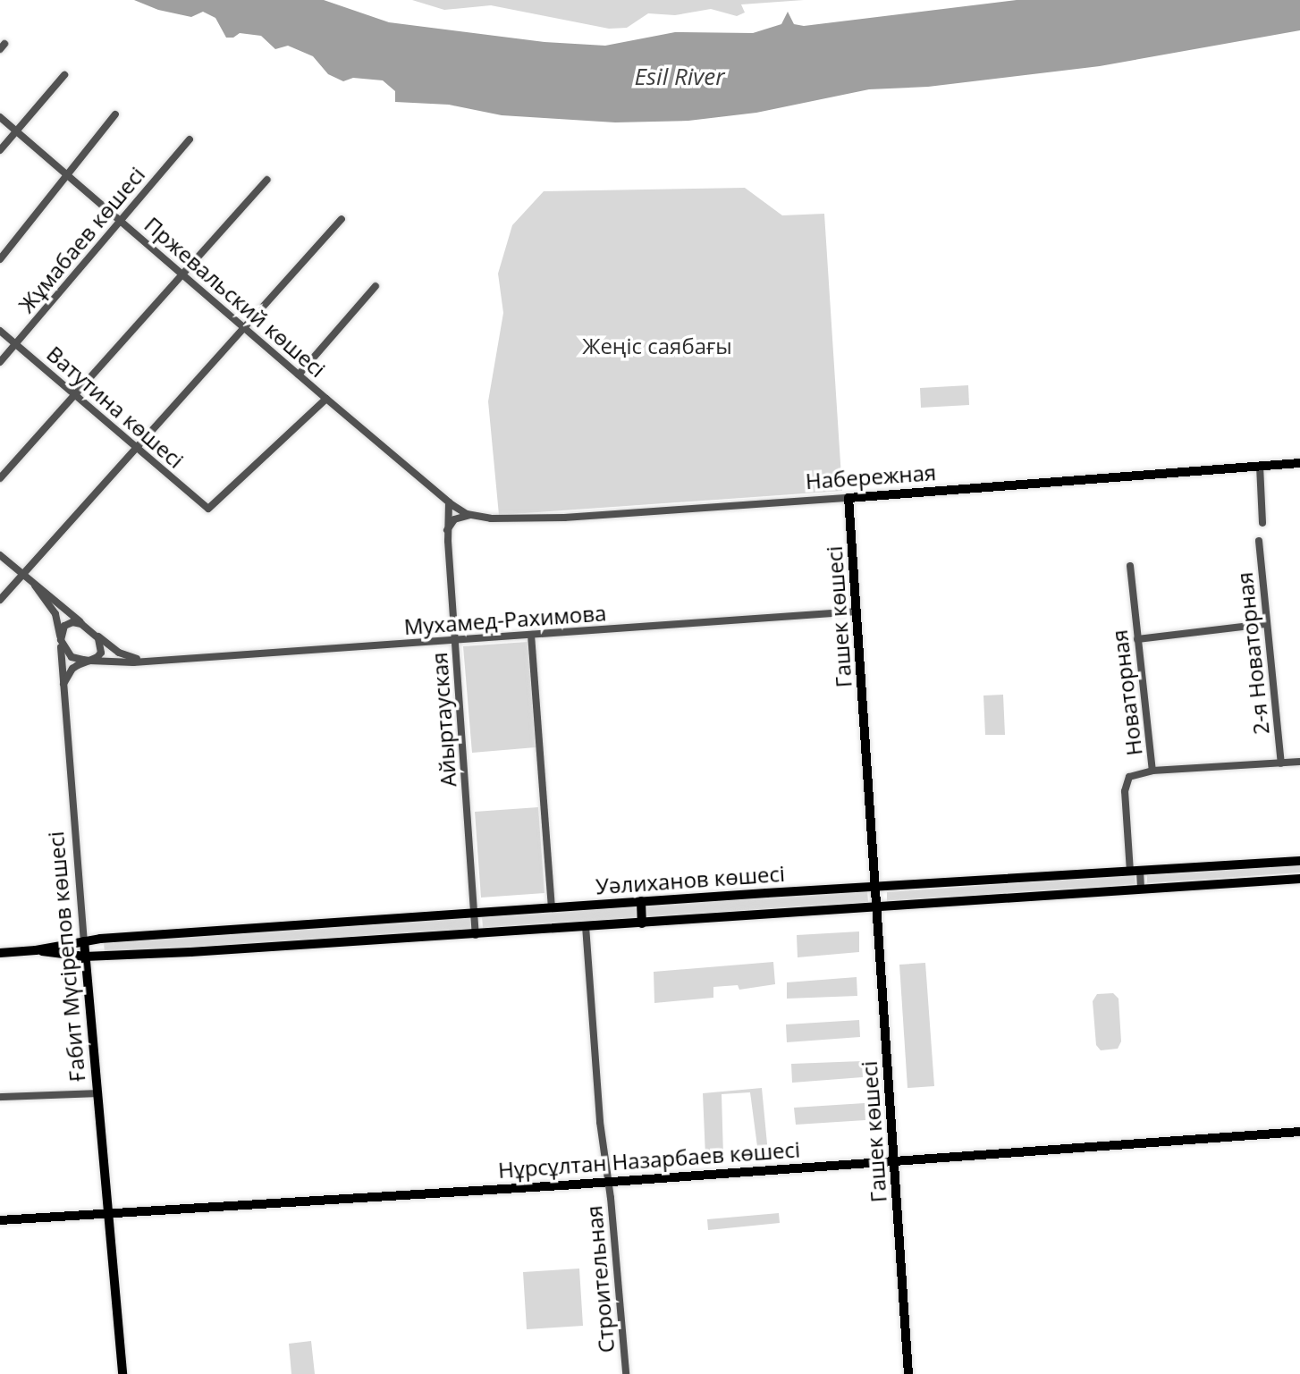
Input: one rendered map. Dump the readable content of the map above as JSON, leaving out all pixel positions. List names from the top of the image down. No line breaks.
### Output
{"streets":{"main road":["Набережная","Гашек көшесі","Уәлиханов көшесі","Ғабит Мүсірепов көшесі","Нұрсұлтан Назарбаев көшесі"],"street":["Жұмабаев көшесі","Пржевальский көшесі","Ватутина көшесі","Мухамед-Рахимова","2-я Новаторная","Новаторная","Айыртауская","Строительная"]},"crossings":[["Жұмабаев көшесі","Пржевальский көшесі"],["Жұмабаев көшесі","Ватутина көшесі"],["Пржевальский көшесі","Ватутина көшесі"],["Пржевальский көшесі","Набережная"],["Пржевальский көшесі","Айыртауская"],["Набережная","Гашек көшесі"],["Набережная","Айыртауская"],["Гашек көшесі","Мухамед-Рахимова"],["Гашек көшесі","Уәлиханов көшесі"],["Гашек көшесі","Нұрсұлтан Назарбаев көшесі"],["Мухамед-Рахимова","Айыртауская"],["Новаторная","Уәлиханов көшесі"],["Айыртауская","Уәлиханов көшесі"],["Уәлиханов көшесі","Ғабит Мүсірепов көшесі"],["Ғабит Мүсірепов көшесі","Нұрсұлтан Назарбаев көшесі"],["Нұрсұлтан Назарбаев көшесі","Строительная"]],"water":["Esil River"],"parks":["Жеңіс саябағы"]}
